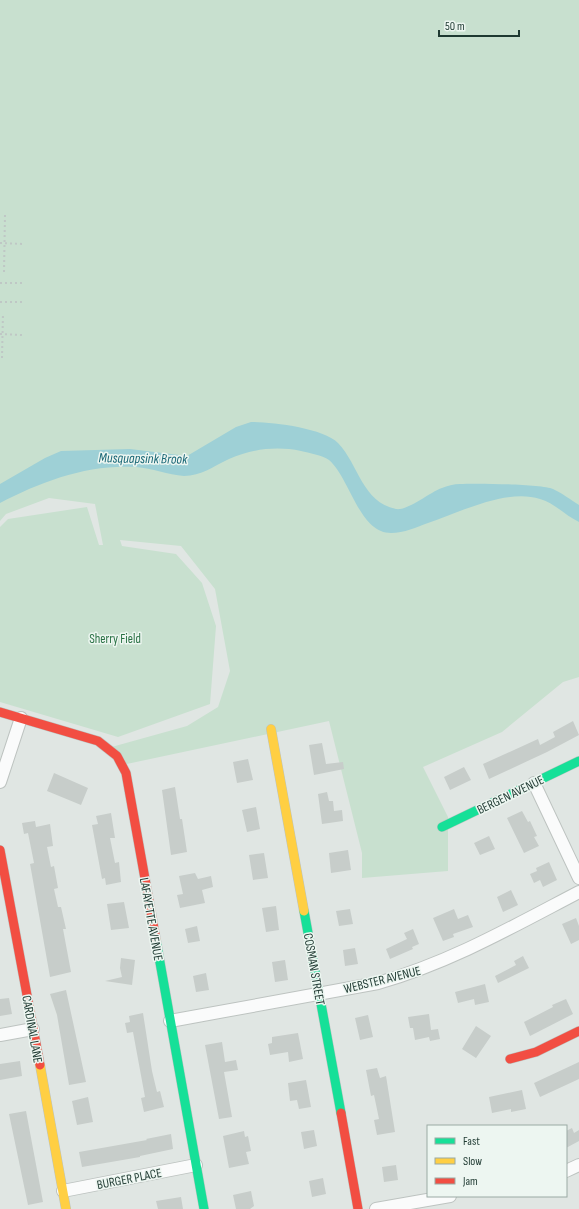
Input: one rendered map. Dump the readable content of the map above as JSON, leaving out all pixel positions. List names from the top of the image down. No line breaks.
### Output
{"streets":{"street":["BERGEN AVENUE","LAFAYETTE AVENUE","COSMAN STREET","WEBSTER AVENUE","CARDINAL LANE","BURGER PLACE"]},"crossings":[["LAFAYETTE AVENUE","WEBSTER AVENUE"],["LAFAYETTE AVENUE","BURGER PLACE"],["COSMAN STREET","WEBSTER AVENUE"],["CARDINAL LANE","BURGER PLACE"]],"water":["Musquapsink Brook"],"parks":["Sherry Field"],"legend":["Fast","Slow","Jam"],"scale_bar":"50 m"}
